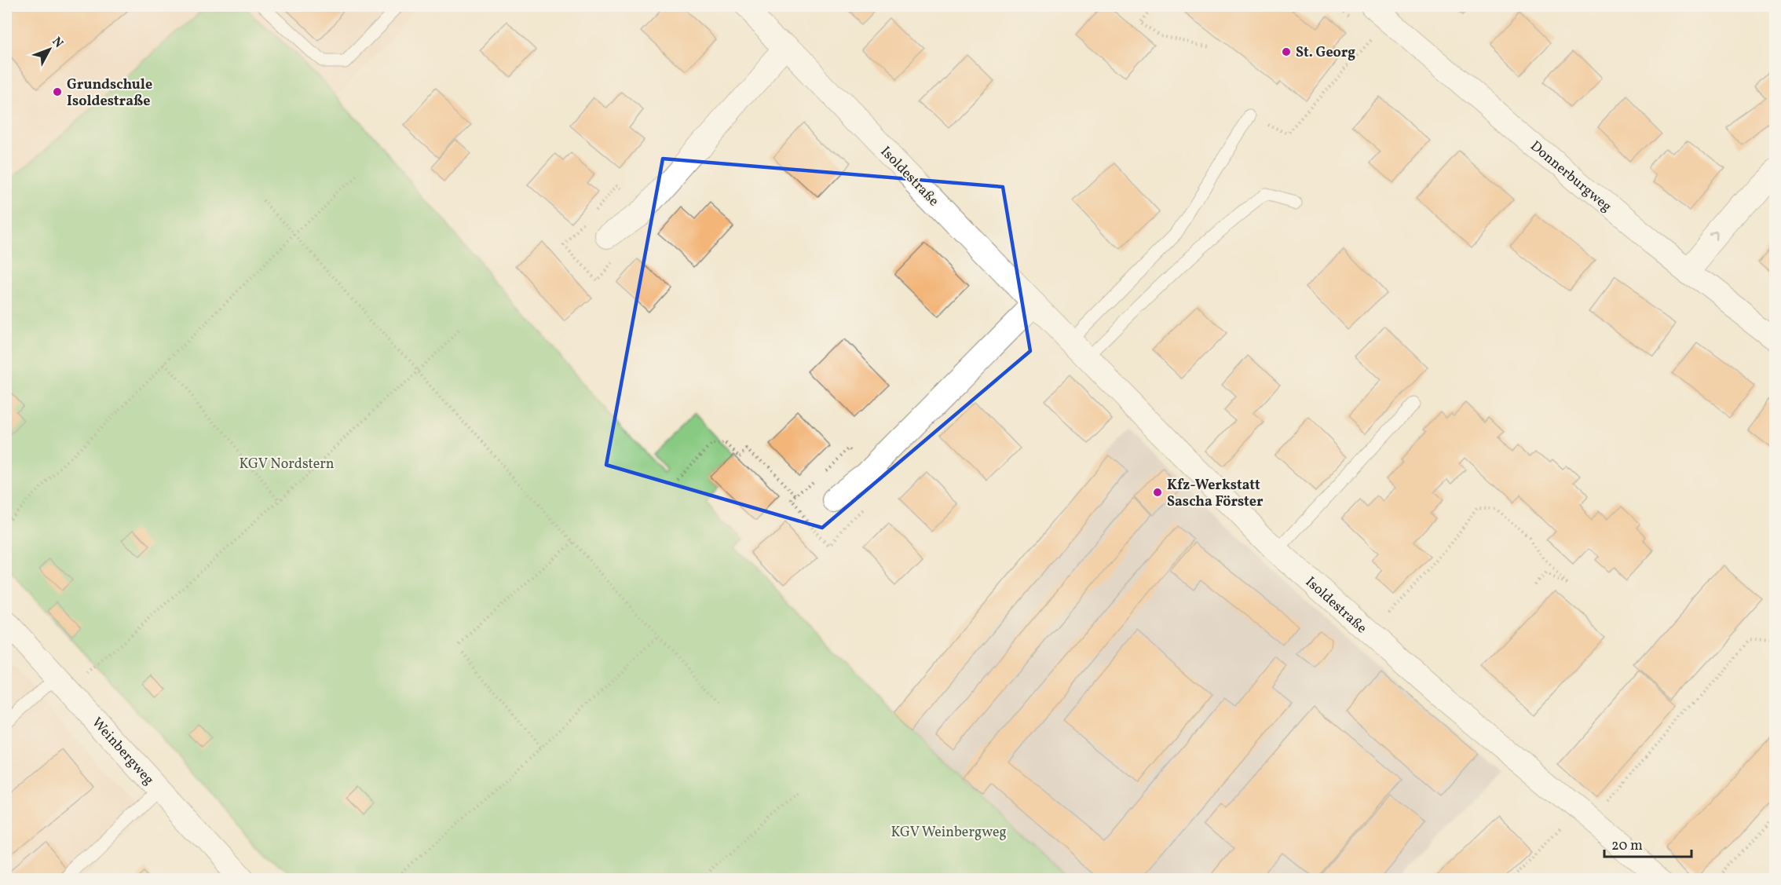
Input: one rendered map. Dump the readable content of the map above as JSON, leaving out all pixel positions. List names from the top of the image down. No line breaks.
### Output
{"streets":{"street":["Isoldestraße","Donnerburgweg","Weinbergweg"]},"parks":["KGV Nordstern","KGV Weinbergweg"],"places":["St. Georg","Grundschule Isoldestraße","Kfz-Werkstatt Sascha Förster"],"scale_bar":"20 m","north":"top right"}
